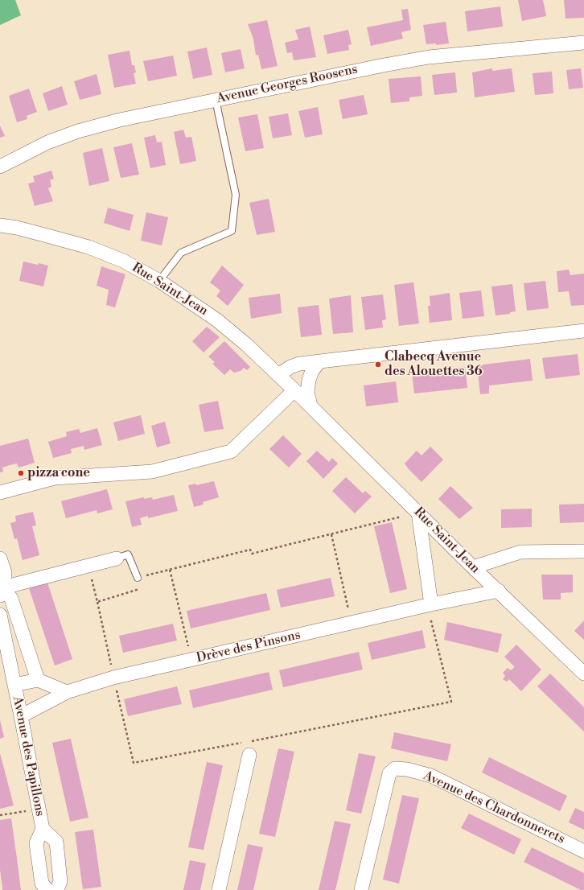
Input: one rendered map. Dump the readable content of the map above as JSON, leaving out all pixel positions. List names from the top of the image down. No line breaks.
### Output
{"streets":{"street":["Avenue Georges Roosens","Rue Saint-Jean","Drève des Pinsons","Avenue des Papillons","Avenue des Chardonnerets"]},"crossings":[["Rue Saint-Jean","Drève des Pinsons"],["Drève des Pinsons","Avenue des Papillons"]],"places":["Clabecq Avenue des Alouettes 36","pizza cone"]}
